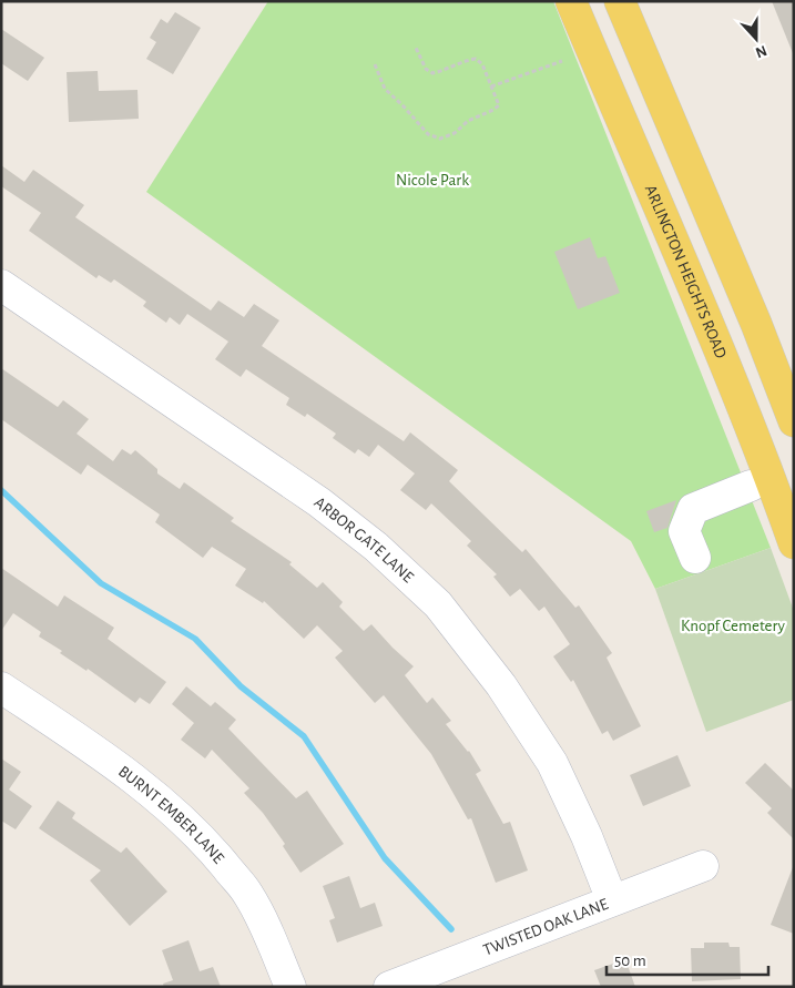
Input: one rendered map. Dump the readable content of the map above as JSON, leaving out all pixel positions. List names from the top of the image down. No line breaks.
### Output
{"streets":{"main road":["ARLINGTON HEIGHTS ROAD"],"street":["ARBOR GATE LANE","BURNT EMBER LANE","TWISTED OAK LANE"]},"crossings":[["ARBOR GATE LANE","TWISTED OAK LANE"]],"parks":["Nicole Park","Knopf Cemetery"],"scale_bar":"50 m","north":"bottom"}
